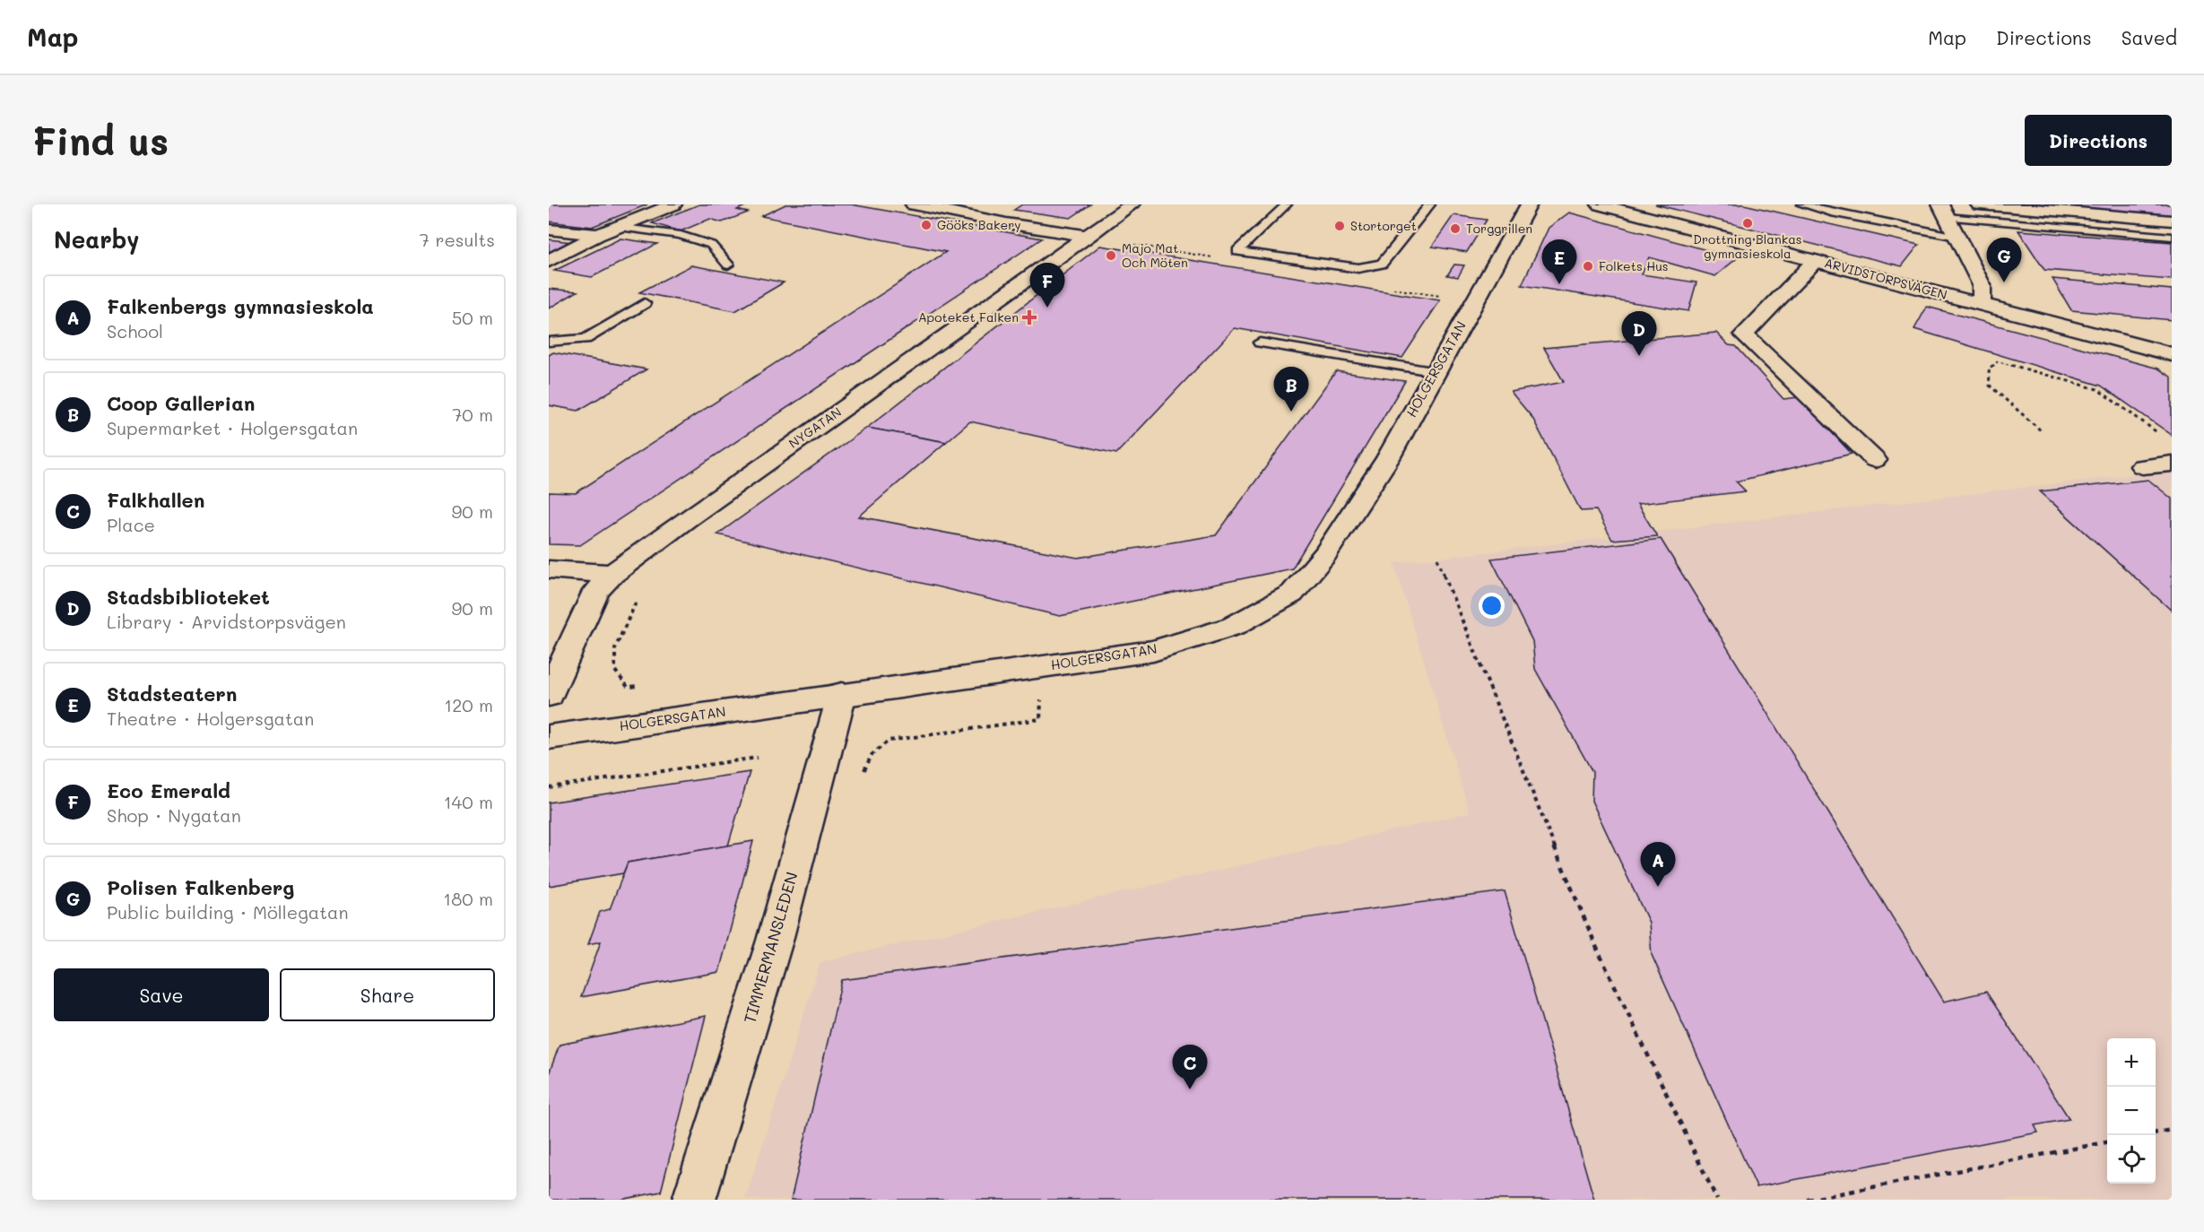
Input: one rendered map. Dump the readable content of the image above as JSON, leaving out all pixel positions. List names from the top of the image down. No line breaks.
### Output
{"streets":{"street":["ARVIDSTORPSVÄGEN","HOLGERSGATAN","NYGATAN","TIMMERMANSLEDEN"]},"crossings":[["HOLGERSGATAN","TIMMERMANSLEDEN"]],"places":{"other":["Drottning Blankas gymnasieskola","Gööks Bakery","Stortorget","Torggrillen","Majo Mat Och Möten","Folkets Hus"],"health":["Apoteket Falken"]},"page":{"header":"Map","nav":["Map","Directions","Saved"],"buttons":["Directions",["Save","Share"]],"title":"Find us","heading":["Nearby","7 results"],"pins":["G","E","F","D","B","A","C"],"list":[{"mark":"A","name":"Falkenbergs gymnasieskola","note":"School","value":"50 m"},{"mark":"B","name":"Coop Gallerian","note":"Supermarket · Holgersgatan","value":"70 m"},{"mark":"C","name":"Falkhallen","note":"Place","value":"90 m"},{"mark":"D","name":"Stadsbiblioteket","note":"Library · Arvidstorpsvägen","value":"90 m"},{"mark":"E","name":"Stadsteatern","note":"Theatre · Holgersgatan","value":"120 m"},{"mark":"F","name":"Eco Emerald","note":"Shop · Nygatan","value":"140 m"},{"mark":"G","name":"Polisen Falkenberg","note":"Public building · Möllegatan","value":"180 m"}],"map_buttons":["+","−"]}}
